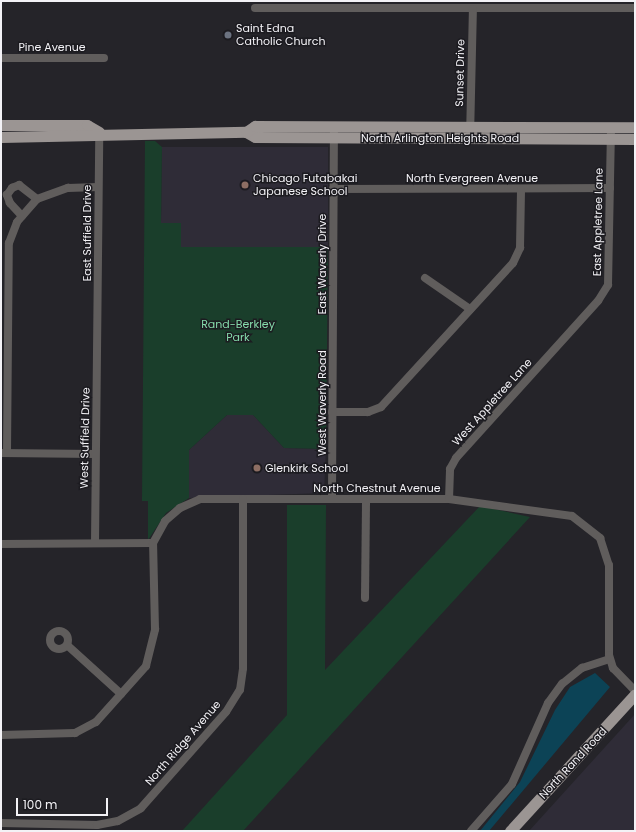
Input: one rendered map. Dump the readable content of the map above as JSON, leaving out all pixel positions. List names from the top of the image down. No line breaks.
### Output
{"streets":{"main road":["North Arlington Heights Road","North Rand Road"],"street":["Pine Avenue","Sunset Drive","North Evergreen Avenue","East Appletree Lane","East Suffield Drive","East Waverly Drive","West Appletree Lane","West Waverly Road","West Suffield Drive","North Chestnut Avenue","North Ridge Avenue"]},"crossings":[["Sunset Drive","North Arlington Heights Road"],["North Arlington Heights Road","East Appletree Lane"],["North Arlington Heights Road","East Suffield Drive"],["North Arlington Heights Road","East Waverly Drive"],["North Evergreen Avenue","East Appletree Lane"],["North Evergreen Avenue","East Waverly Drive"],["East Appletree Lane","West Appletree Lane"],["East Suffield Drive","West Suffield Drive"],["East Waverly Drive","West Waverly Road"],["West Appletree Lane","North Chestnut Avenue"],["West Waverly Road","North Chestnut Avenue"],["North Chestnut Avenue","North Ridge Avenue"],["North Chestnut Avenue","North Rand Road"]],"parks":["Rand-Berkley Park"],"places":["Saint Edna Catholic Church","Chicago Futabakai Japanese School","Glenkirk School"],"scale_bar":"100 m"}
